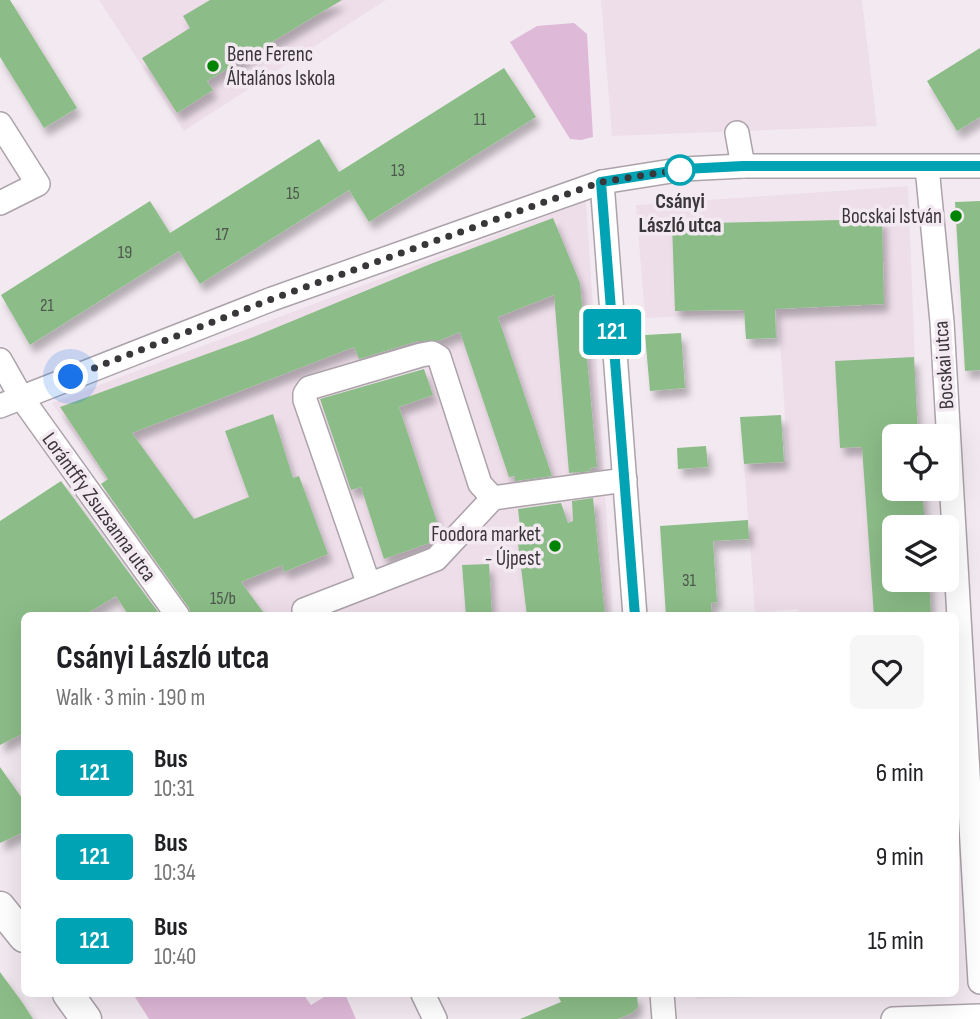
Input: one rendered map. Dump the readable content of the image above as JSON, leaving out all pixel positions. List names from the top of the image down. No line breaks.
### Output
{"streets":{"street":["Bocskai utca","Lorántffy Zsuzsanna utca"]},"places":["Bene Ferenc Általános Iskola","Csányi László utca","Bocskai István","Foodora market - Újpest"],"lines":["bus line 121"],"house_numbers":["11","13","15","17","19","21","31","15/b"],"page":{"on_map":"121","heading":["Csányi László utca","Walk · 3 min · 190 m"],"list":[{"mark":"121","name":"Bus","note":"10:31","value":"6 min"},{"mark":"121","name":"Bus","note":"10:34","value":"9 min"},{"mark":"121","name":"Bus","note":"10:40","value":"15 min"}]}}
